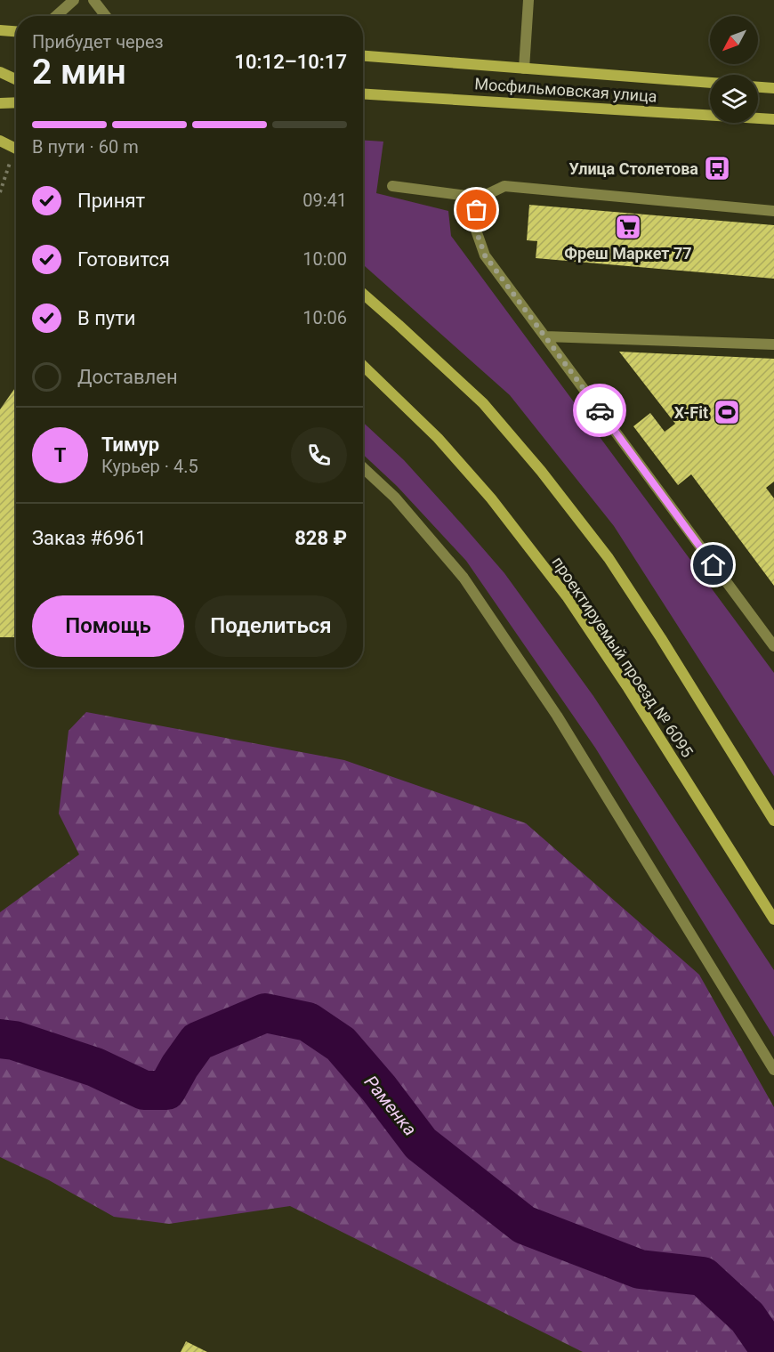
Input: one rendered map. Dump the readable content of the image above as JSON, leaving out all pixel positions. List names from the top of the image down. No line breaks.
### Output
{"streets":{"main road":["Мосфильмовская улица","проектируемый проезд № 6095"]},"water":["Раменка"],"places":{"bus stop":["Улица Столетова"],"supermarket":["Фреш Маркет 77"],"sports":["X-Fit"]},"north":"bottom left","page":{"heading":["2 мин","Прибудет через","10:12–10:17"],"panel":["Тимур","Курьер · 4.5","Заказ #6961","828 ₽"],"bar":"В пути · 60 m","list":[["Принят","09:41"],["Готовится","10:00"],["В пути","10:06"],"Доставлен"],"round":"Т","buttons":["Помощь","Поделиться"]}}
